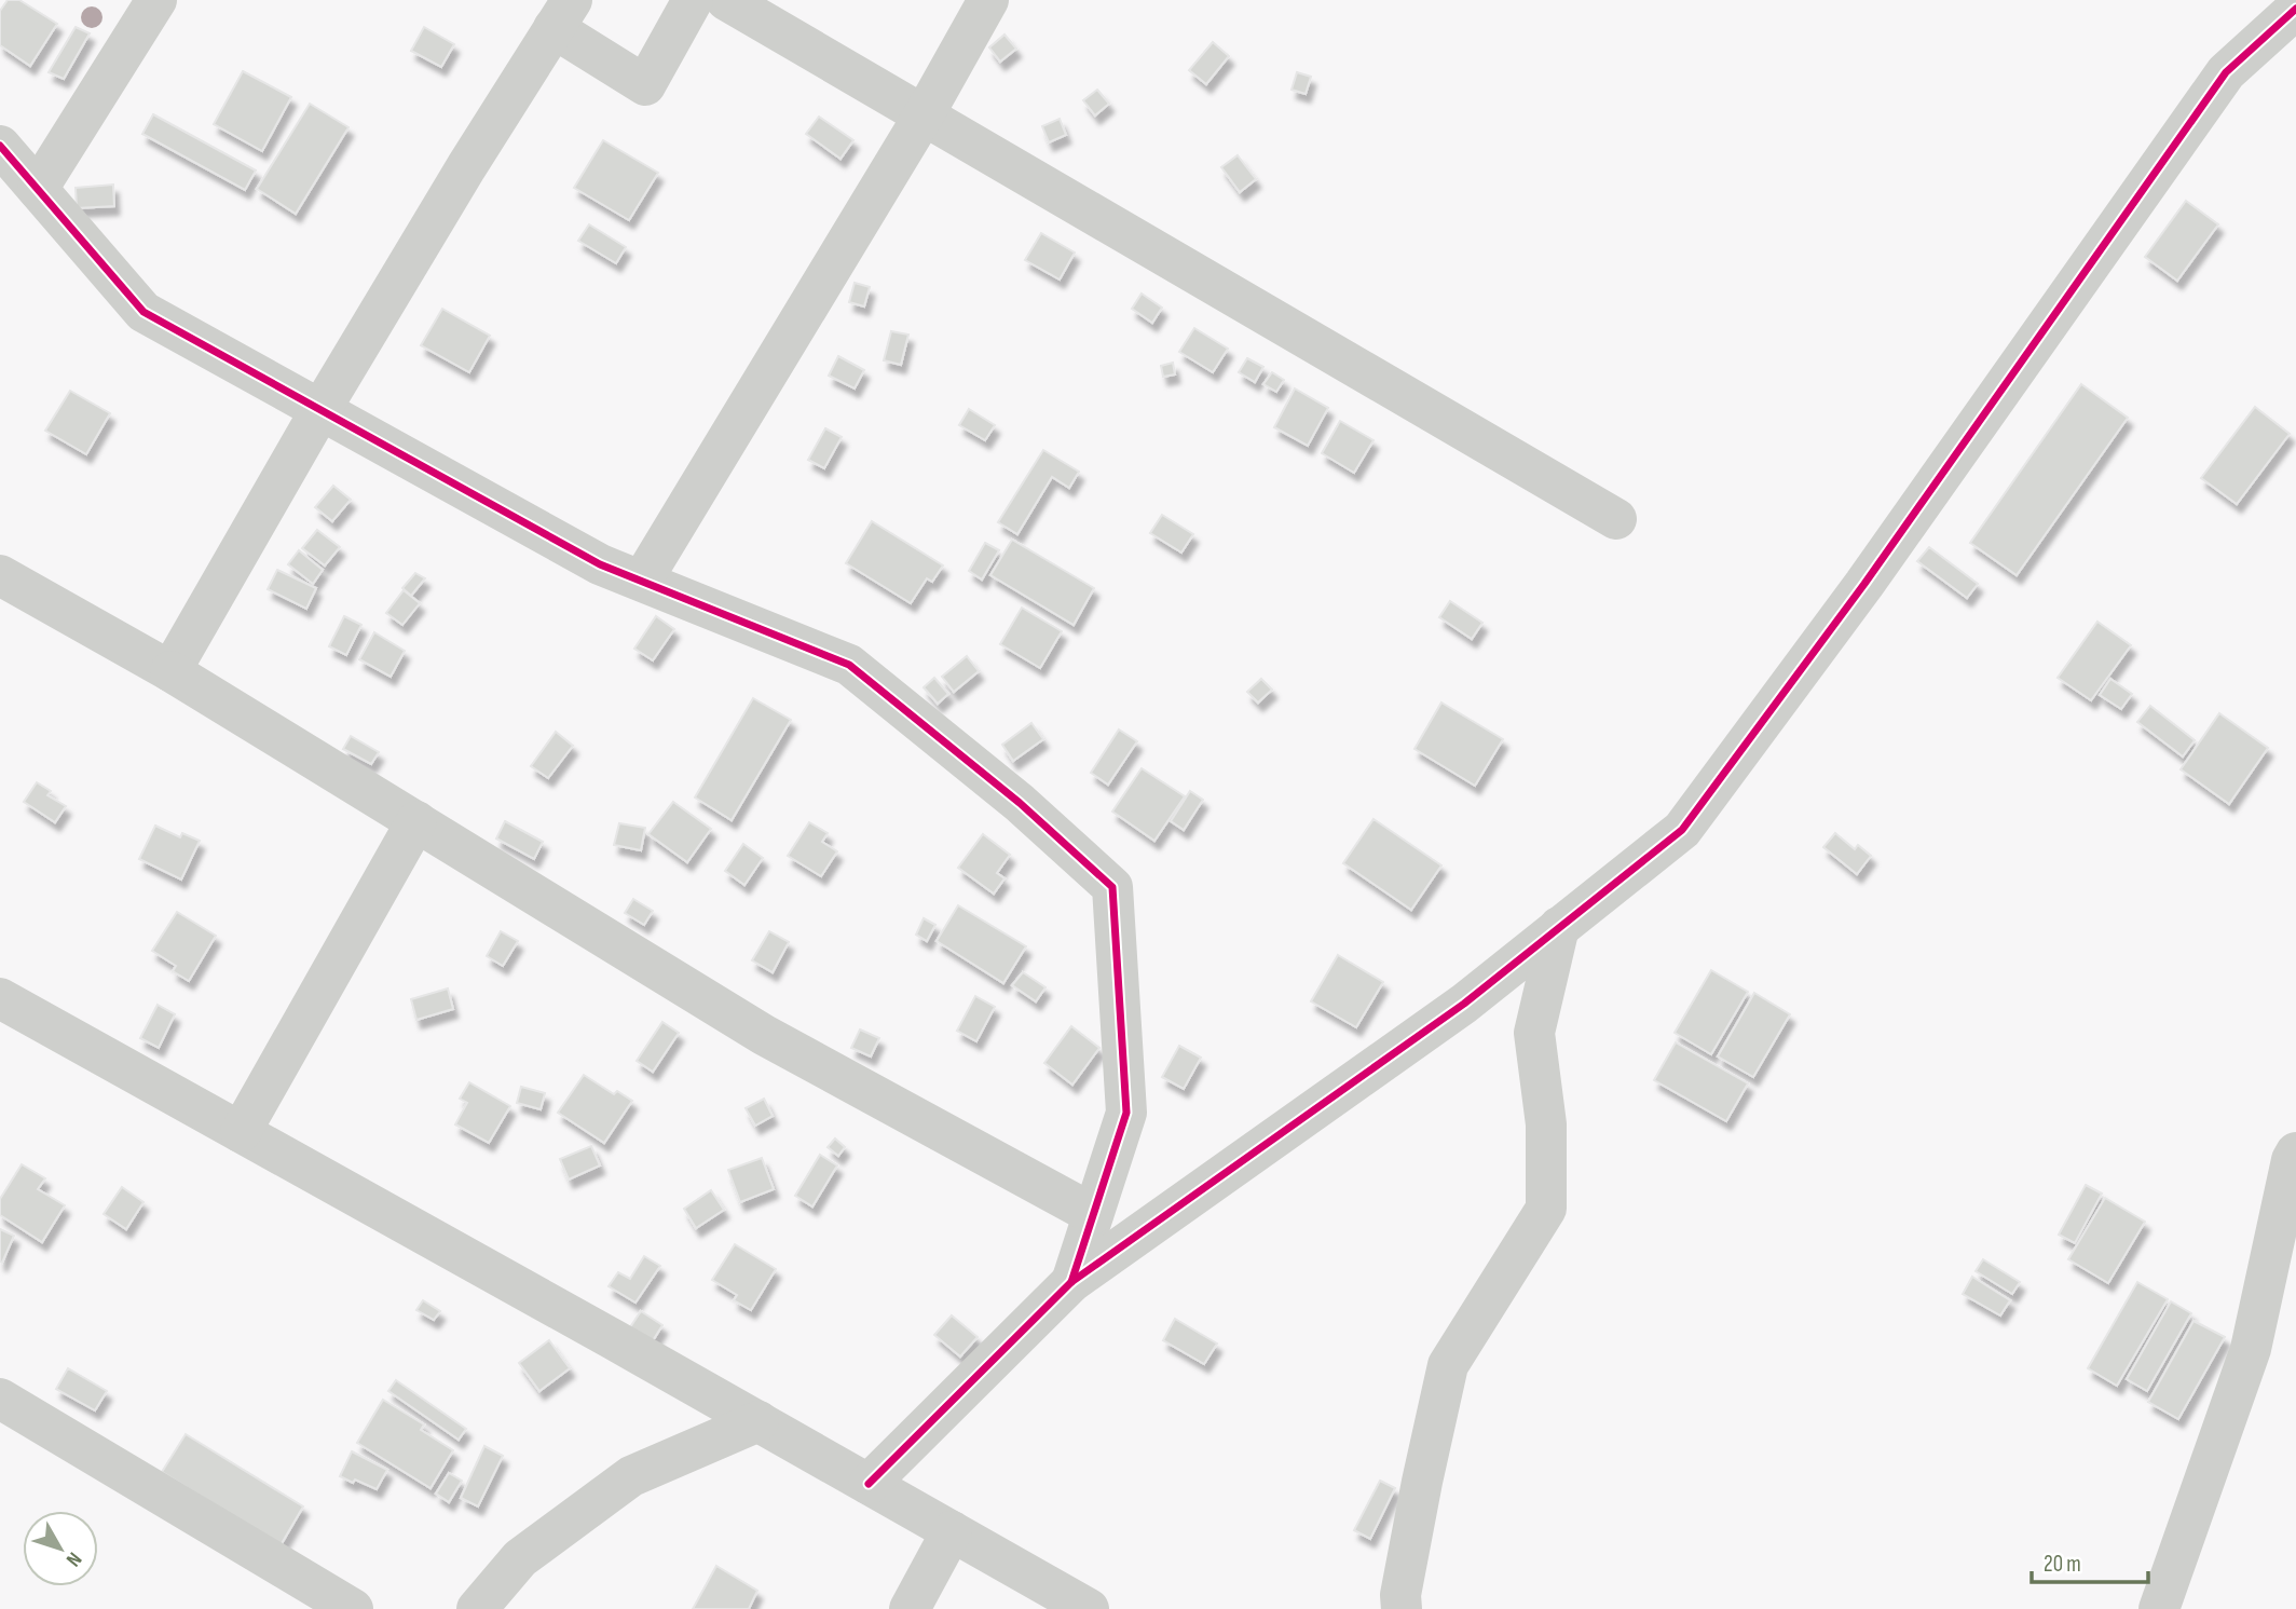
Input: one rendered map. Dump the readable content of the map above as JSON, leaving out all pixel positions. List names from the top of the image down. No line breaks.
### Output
{"scale_bar":"20 m","north":"bottom right"}
